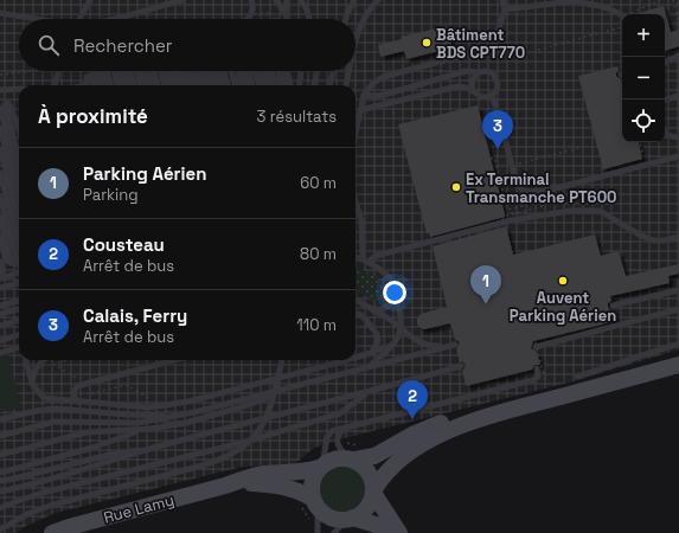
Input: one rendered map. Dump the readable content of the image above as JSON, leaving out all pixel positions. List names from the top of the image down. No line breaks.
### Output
{"streets":{"street":["Rue Lamy"]},"places":["Bâtiment BDS CPT770","Ex Terminal Transmanche PT600","Auvent Parking Aérien"],"page":{"map_buttons":["+","−"],"search":"Rechercher","heading":["À proximité","3 résultats"],"pins":["3","1","2"],"list":[{"mark":"1","name":"Parking Aérien","note":"Parking","value":"60 m"},{"mark":"2","name":"Cousteau","note":"Arrêt de bus","value":"80 m"},{"mark":"3","name":"Calais, Ferry","note":"Arrêt de bus","value":"110 m"}]}}
